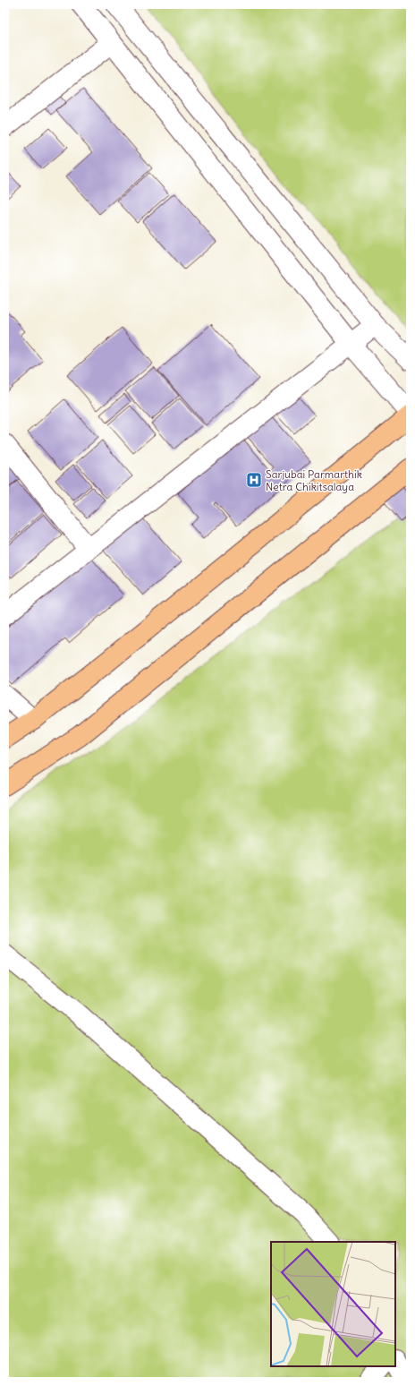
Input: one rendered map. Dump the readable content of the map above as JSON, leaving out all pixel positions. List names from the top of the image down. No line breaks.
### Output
{"places":{"hospital":["Sarjubai Parmarthik Netra Chikitsalaya"]}}
